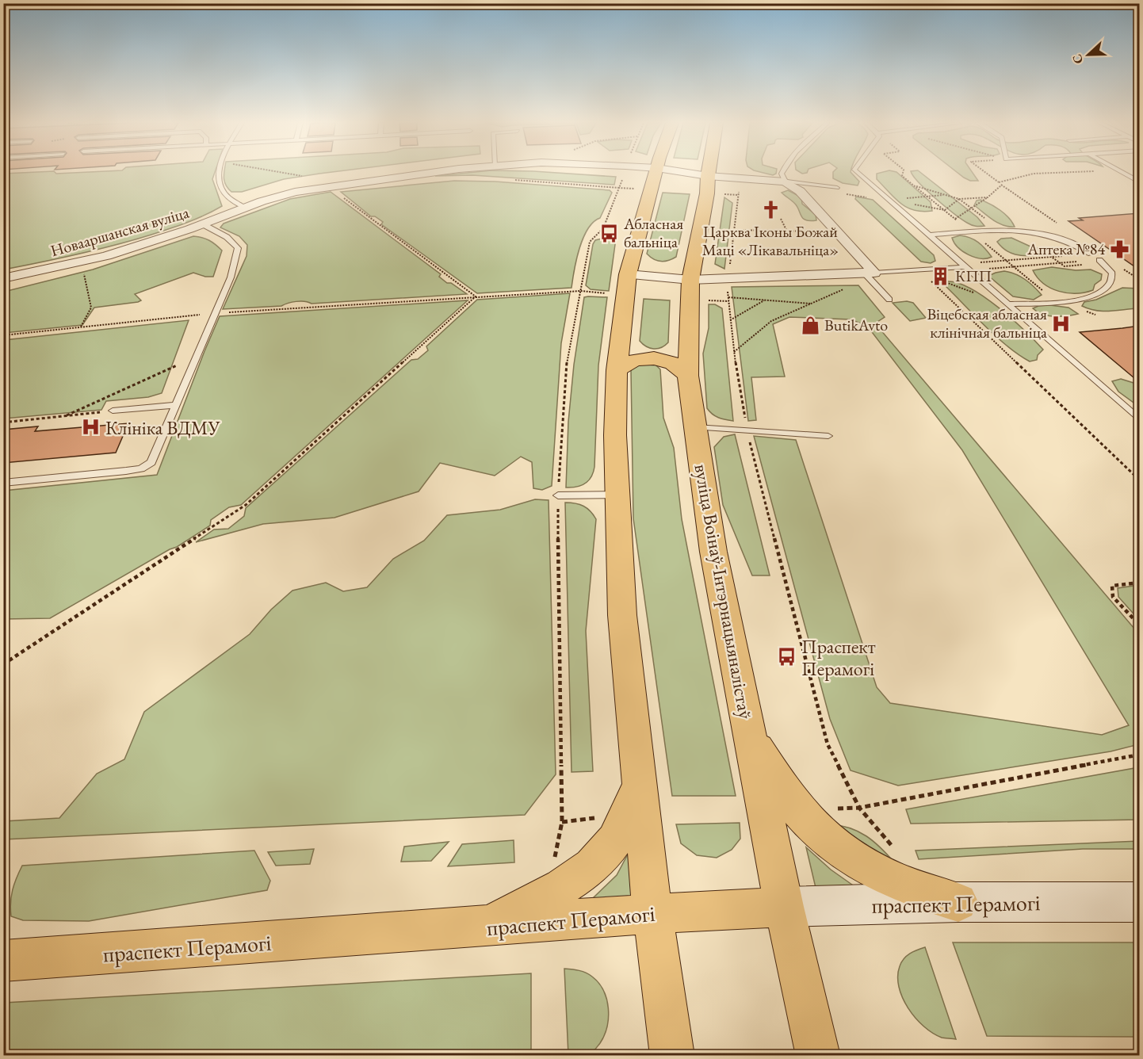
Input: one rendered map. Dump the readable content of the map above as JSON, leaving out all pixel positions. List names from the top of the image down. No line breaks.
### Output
{"streets":{"main road":["вуліца Воінаў-Інтэрнацыяналістаў","праспект Перамогі"],"street":["Новааршанская вуліца"]},"crossings":[["Новааршанская вуліца","вуліца Воінаў-Інтэрнацыяналістаў"],["вуліца Воінаў-Інтэрнацыяналістаў","праспект Перамогі"]],"places":{"church":["Царква Іконы Божай Маці «Лікавальніца»"],"bus stop":["Абласная бальніца","Праспект Перамогі"],"pharmacy":["Аптека №84"],"building":["КПП"],"hospital":["Віцебская абласная клінічная бальніца","Клініка ВДМУ"],"shop":["ButikAvto"]},"north":"left"}
